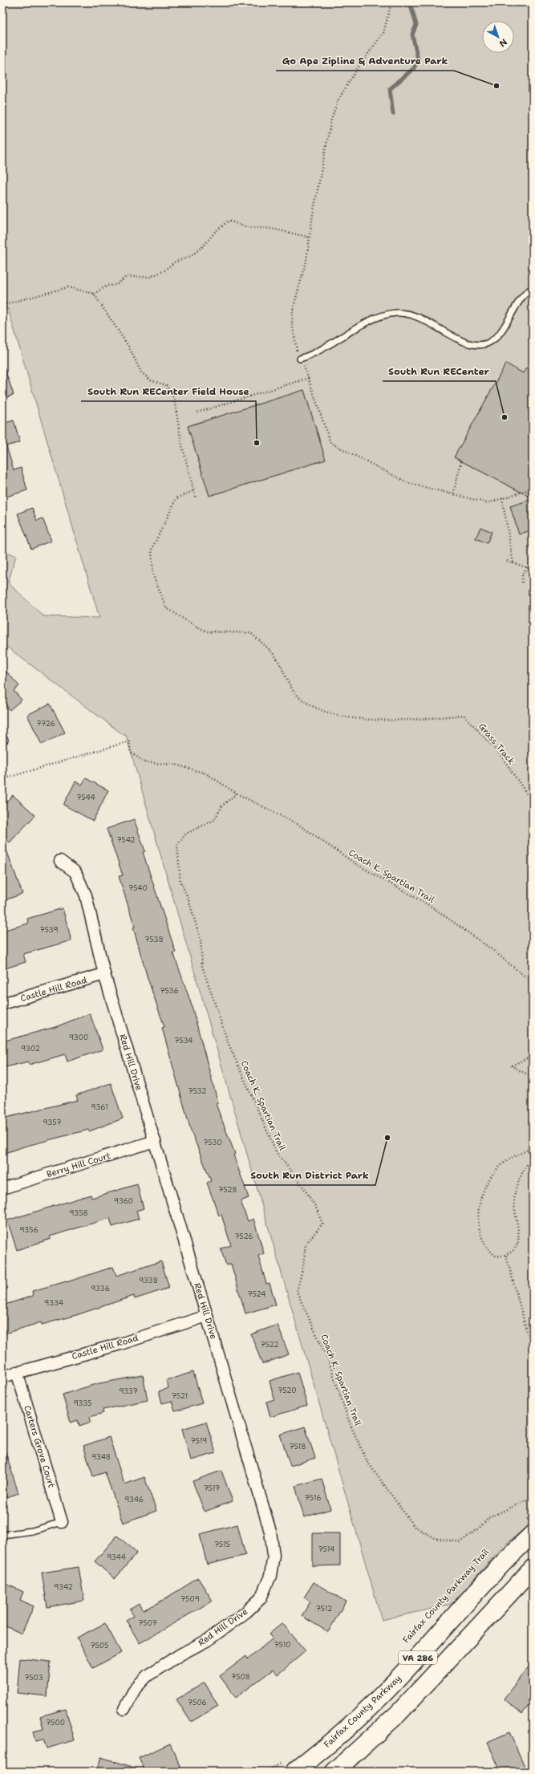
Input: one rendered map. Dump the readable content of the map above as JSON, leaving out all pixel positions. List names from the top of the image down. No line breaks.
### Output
{"streets":{"highway":["VA 286","Fairfax County Parkway"],"street":["Castle Hill Road","Red Hill Drive","Berry Hill Court","Carters Grove Court"],"path":["Grass Track","Coach K. Spartian Trail"]},"crossings":[["Castle Hill Road","Red Hill Drive"],["Castle Hill Road","Carters Grove Court"],["Red Hill Drive","Berry Hill Court"]],"places":["Go Ape Zipline & Adventure Park","South Run RECenter","South Run RECenter Field House","South Run District Park"],"house_numbers":["7726","7544","7542","7540","7539","7538","7536","9300","7534","9302","7532","9361","9357","7530","7528","9360","9358","9356","7526","9338","9336","7524","9334","7522","7520","9337","7521","9335","7519","7518","9348","7517","7516","9346","7515","7514","9344","9342","7509","7512","7507","7510","7505","7508","7503","7506","7500"],"north":"bottom right"}
